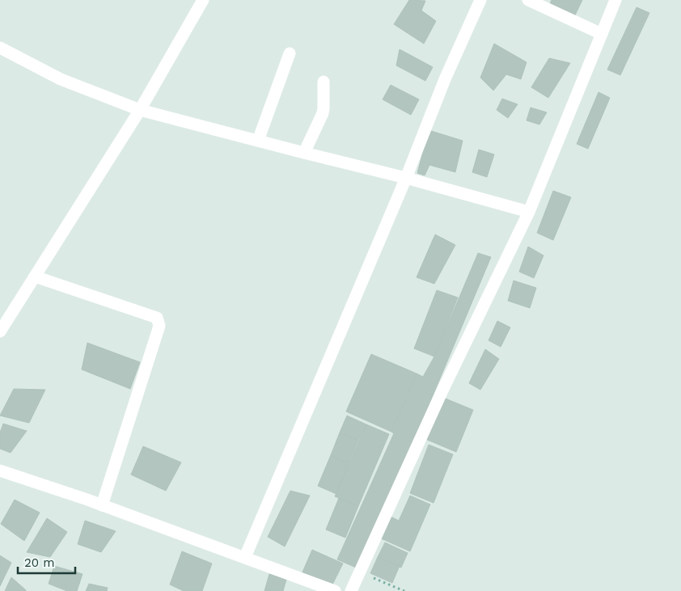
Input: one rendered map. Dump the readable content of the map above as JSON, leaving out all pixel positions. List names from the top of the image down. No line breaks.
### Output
{"scale_bar":"20 m"}
